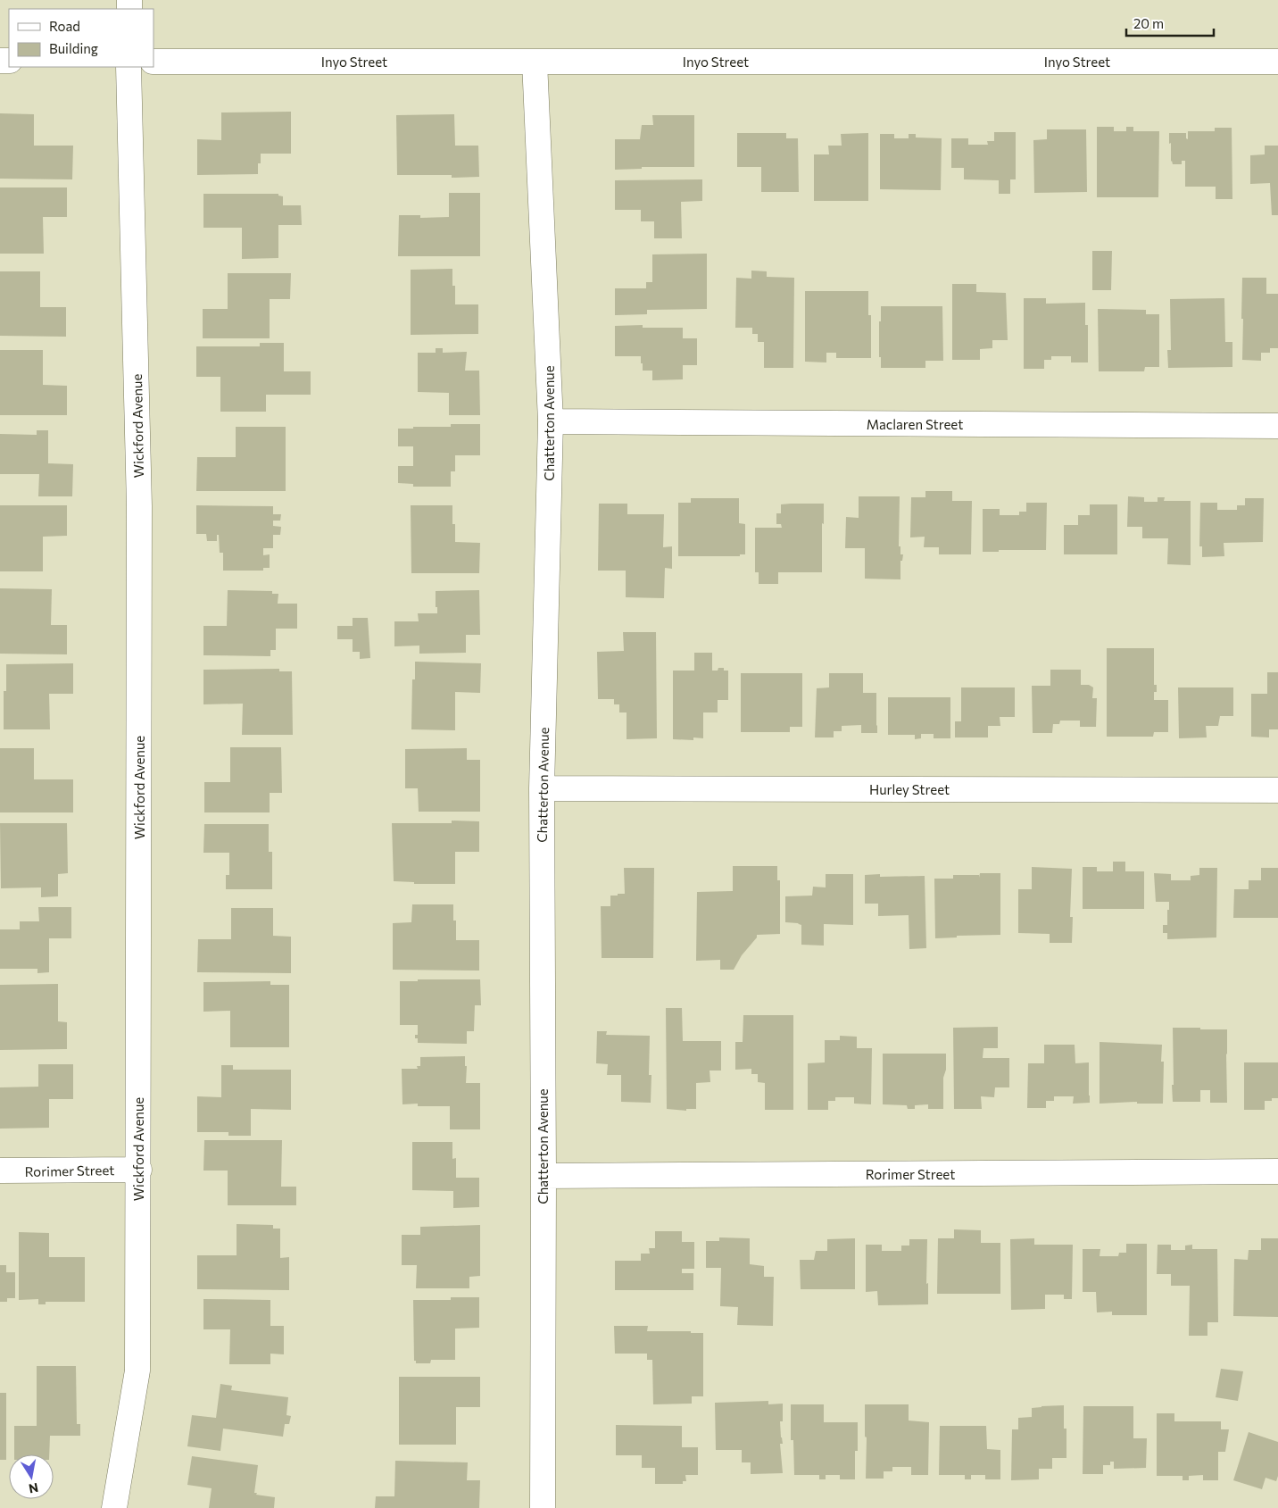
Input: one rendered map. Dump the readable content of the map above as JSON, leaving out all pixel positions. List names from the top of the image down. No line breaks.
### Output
{"streets":{"street":["Inyo Street","Chatterton Avenue","Maclaren Street","Wickford Avenue","Hurley Street","Rorimer Street"]},"crossings":[["Inyo Street","Chatterton Avenue"],["Chatterton Avenue","Maclaren Street"],["Chatterton Avenue","Hurley Street"],["Chatterton Avenue","Rorimer Street"],["Wickford Avenue","Rorimer Street"]],"legend":["Road","Building"],"scale_bar":"20 m","north":"bottom"}
